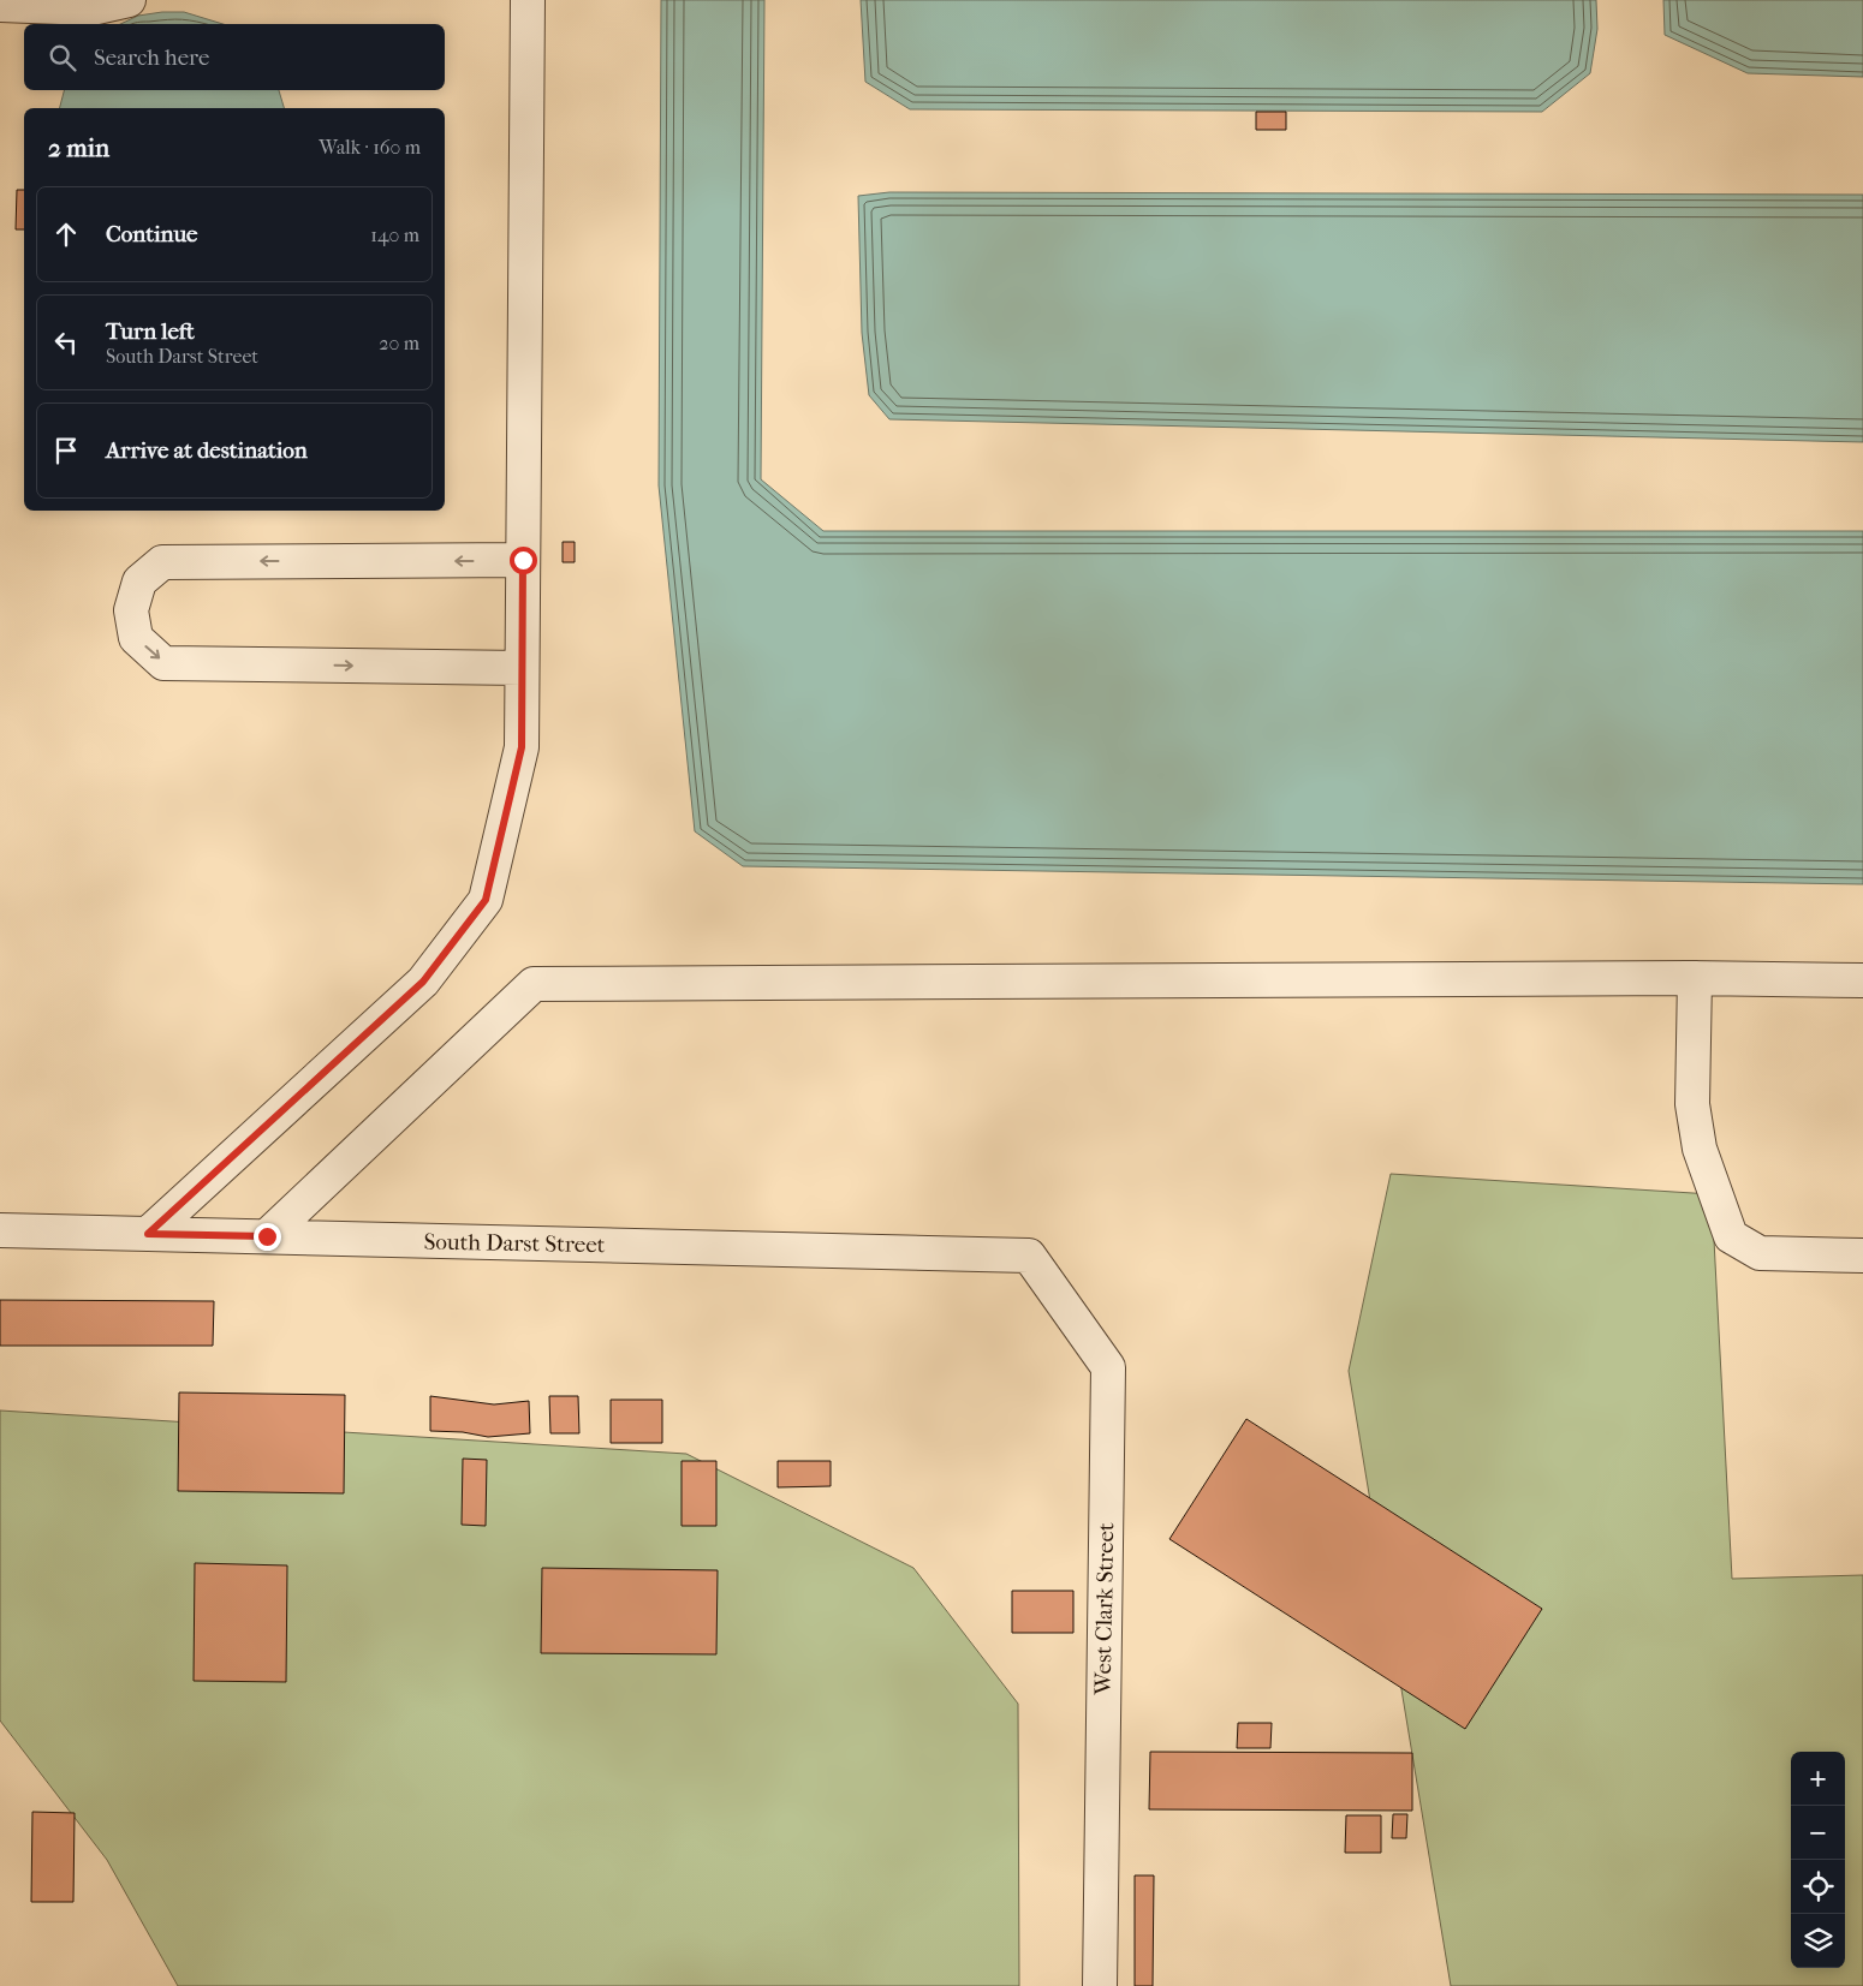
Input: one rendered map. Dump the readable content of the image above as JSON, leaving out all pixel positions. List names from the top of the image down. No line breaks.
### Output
{"streets":{"street":["South Darst Street","West Clark Street"]},"crossings":[["South Darst Street","West Clark Street"]],"page":{"search":"Search here","heading":["2 min","Walk · 160 m"],"list":[["Continue","140 m"],["Turn left","South Darst Street","20 m"],"Arrive at destination"],"map_buttons":["+","−"]}}
